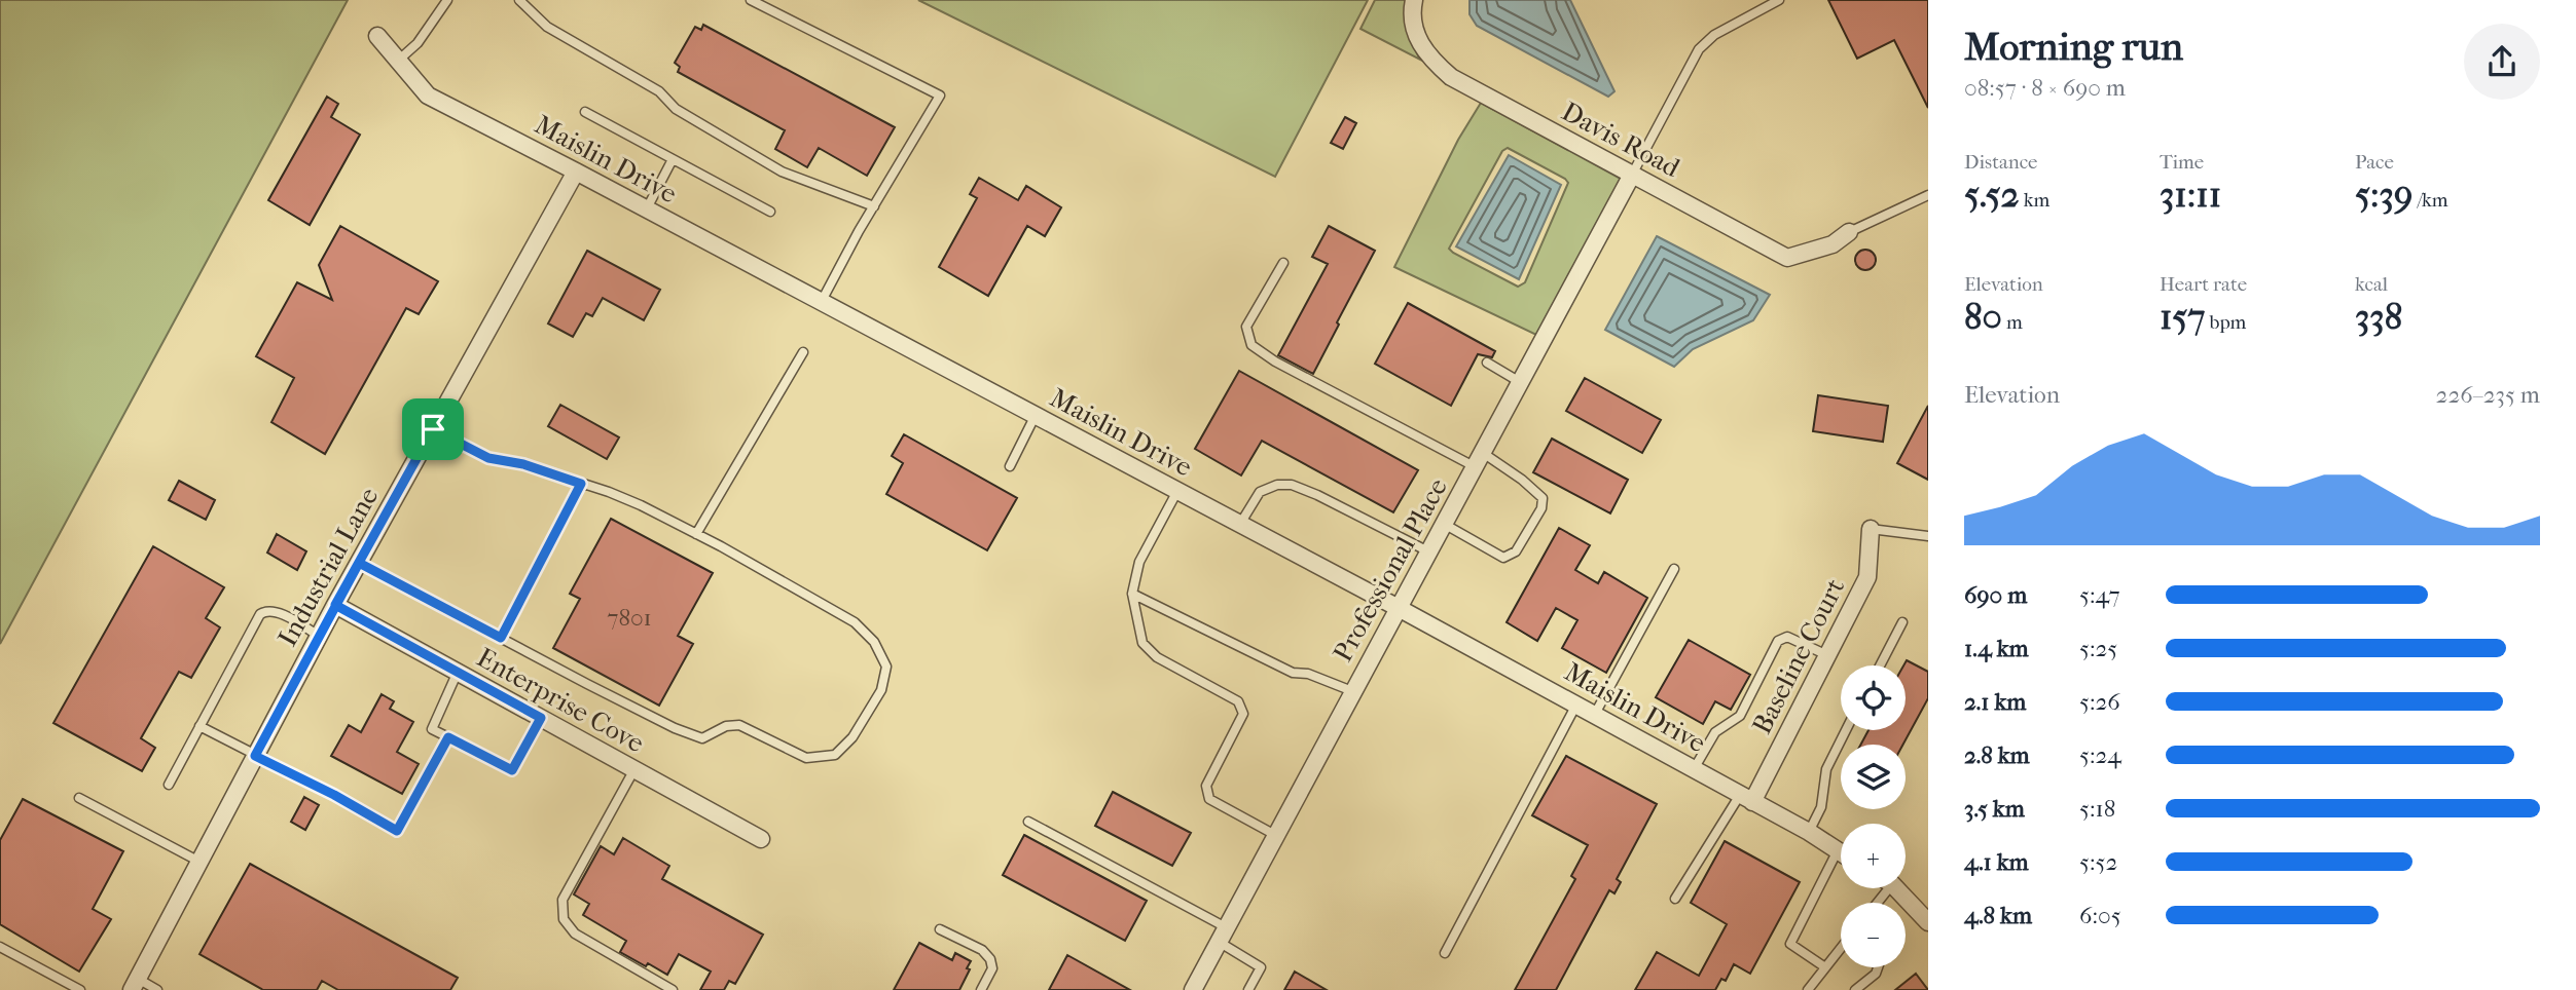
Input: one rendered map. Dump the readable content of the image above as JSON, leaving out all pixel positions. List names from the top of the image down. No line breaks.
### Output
{"streets":{"street":["Davis Road","Maislin Drive","Industrial Lane","Professional Place","Baseline Court","Enterprise Cove"]},"crossings":[["Davis Road","Professional Place"],["Maislin Drive","Industrial Lane"],["Maislin Drive","Professional Place"],["Maislin Drive","Baseline Court"],["Industrial Lane","Enterprise Cove"]],"house_numbers":["7801"],"page":{"heading":["Morning run","08:57 · 8 × 690 m"],"stats":[["Distance","5.52 km"],["Time","31:11"],["Pace","5:39 /km"],["Elevation","80 m"],["Heart rate","157 bpm"],["kcal","338"]],"chart":["Elevation","226–235 m"],"list":[{"name":"690 m","note":"5:47"},{"name":"1.4 km","note":"5:25"},{"name":"2.1 km","note":"5:26"},{"name":"2.8 km","note":"5:24"},{"name":"3.5 km","note":"5:18"},{"name":"4.1 km","note":"5:52"},{"name":"4.8 km","note":"6:05"}],"map_buttons":["+","−"]}}
